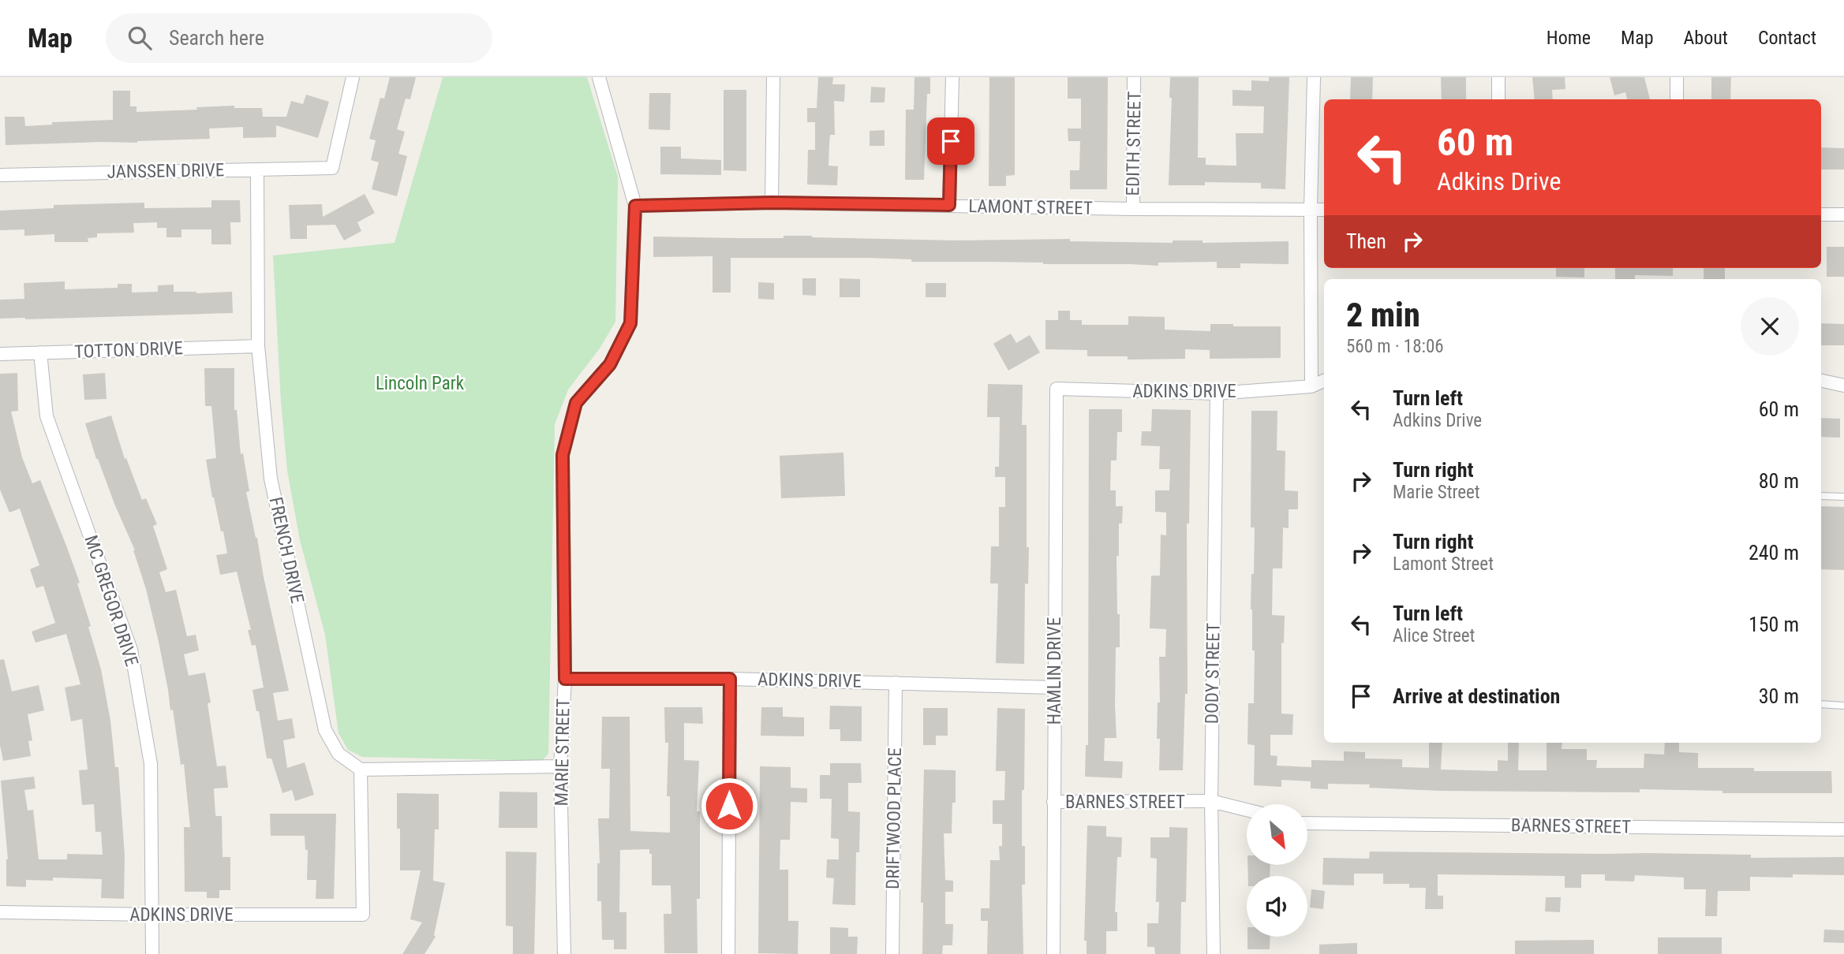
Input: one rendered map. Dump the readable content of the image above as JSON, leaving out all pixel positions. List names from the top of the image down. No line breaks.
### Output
{"streets":{"street":["EDITH STREET","JANSSEN DRIVE","LAMONT STREET","TOTTON DRIVE","ADKINS DRIVE","FRENCH DRIVE","MC GREGOR DRIVE","HAMLIN DRIVE","DODY STREET","MARIE STREET","BARNES STREET","DRIFTWOOD PLACE"]},"crossings":[["EDITH STREET","LAMONT STREET"],["JANSSEN DRIVE","FRENCH DRIVE"],["LAMONT STREET","MARIE STREET"],["TOTTON DRIVE","FRENCH DRIVE"],["TOTTON DRIVE","MC GREGOR DRIVE"],["ADKINS DRIVE","FRENCH DRIVE"],["ADKINS DRIVE","MC GREGOR DRIVE"],["ADKINS DRIVE","HAMLIN DRIVE"],["ADKINS DRIVE","DODY STREET"],["ADKINS DRIVE","MARIE STREET"],["ADKINS DRIVE","DRIFTWOOD PLACE"],["HAMLIN DRIVE","BARNES STREET"],["DODY STREET","BARNES STREET"]],"parks":["Lincoln Park"],"north":"bottom right","page":{"header":"Map","search":"Search here","nav":["Home","Map","About","Contact"],"turn":["60 m","Adkins Drive"],"then":"Then","heading":["2 min","560 m · 18:06"],"list":[{"name":"Turn left","note":"Adkins Drive","value":"60 m"},{"name":"Turn right","note":"Marie Street","value":"80 m"},{"name":"Turn right","note":"Lamont Street","value":"240 m"},{"name":"Turn left","note":"Alice Street","value":"150 m"},{"name":"Arrive at destination","value":"30 m"}]}}
